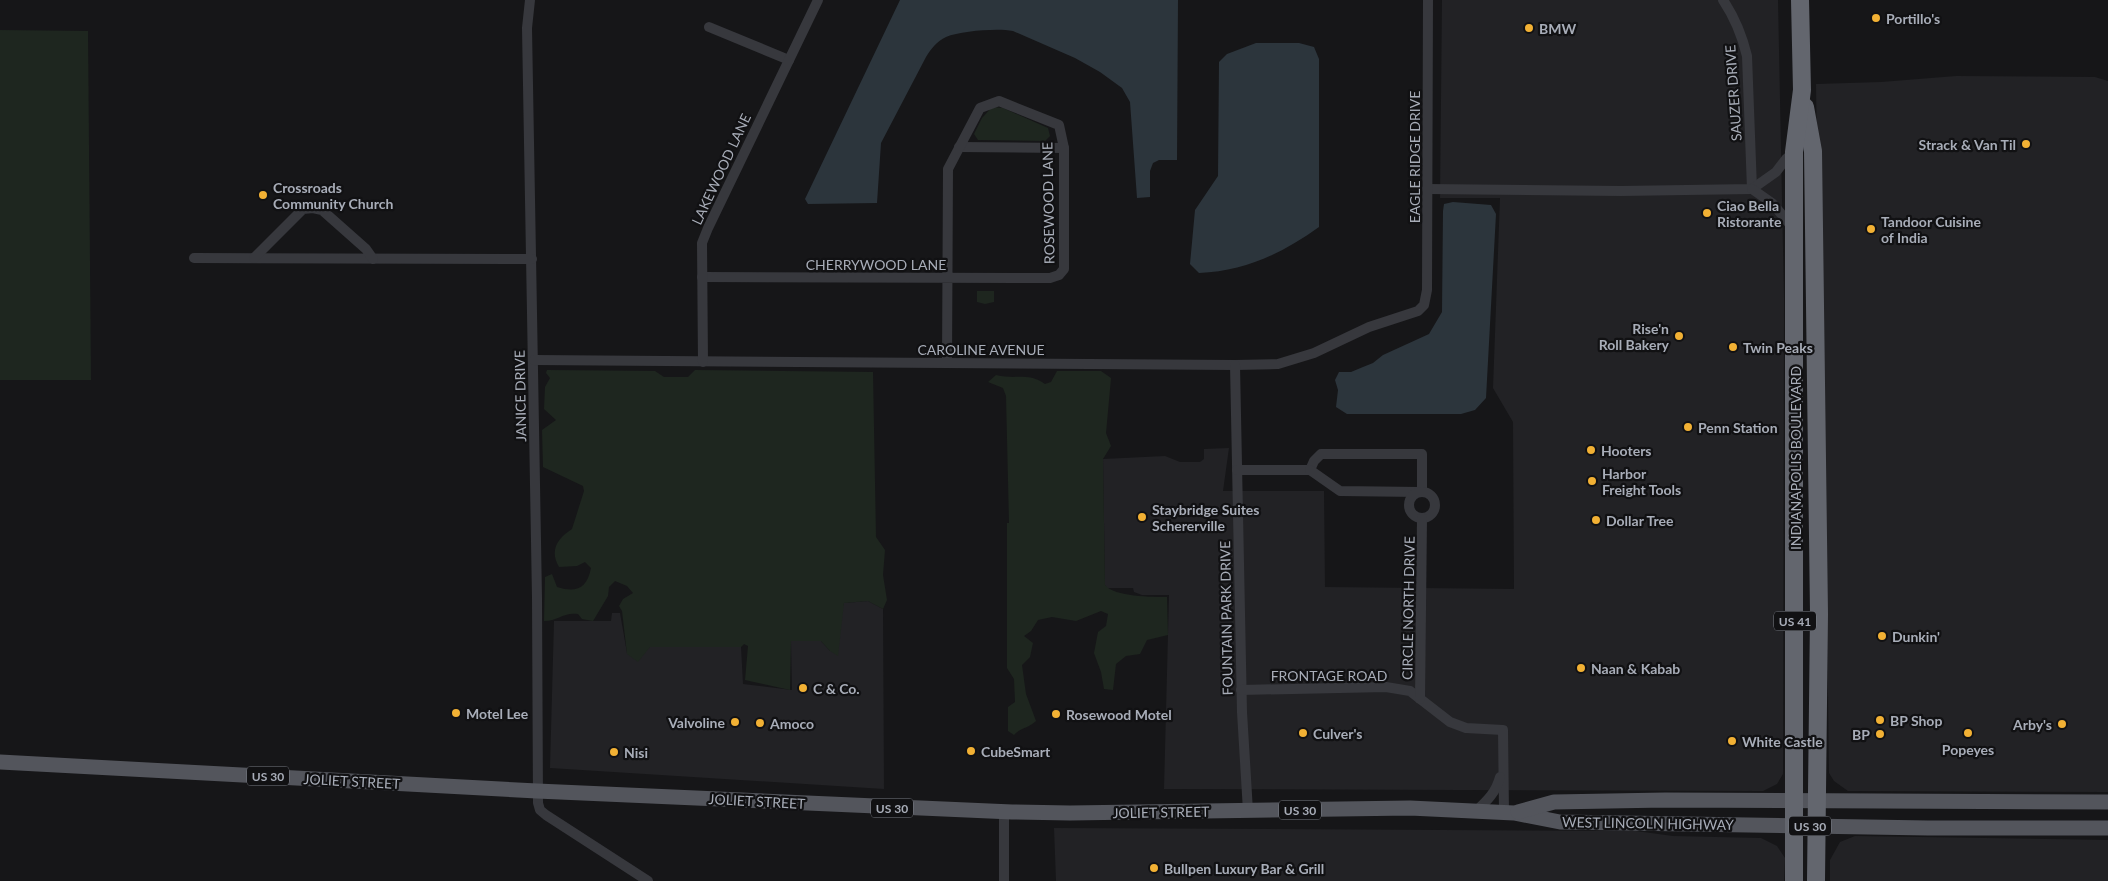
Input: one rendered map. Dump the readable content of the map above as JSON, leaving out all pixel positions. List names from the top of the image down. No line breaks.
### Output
{"streets":{"highway":["INDIANAPOLIS BOULEVARD","US 41"],"main road":["US 30","JOLIET STREET","WEST LINCOLN HIGHWAY"],"street":["SAUZER DRIVE","EAGLE RIDGE DRIVE","LAKEWOOD LANE","ROSEWOOD LANE","CHERRYWOOD LANE","CAROLINE AVENUE","JANICE DRIVE","CIRCLE NORTH DRIVE","FOUNTAIN PARK DRIVE","FRONTAGE ROAD"]},"crossings":[["EAGLE RIDGE DRIVE","CAROLINE AVENUE"],["LAKEWOOD LANE","CHERRYWOOD LANE"],["LAKEWOOD LANE","CAROLINE AVENUE"],["ROSEWOOD LANE","CHERRYWOOD LANE"],["CAROLINE AVENUE","JANICE DRIVE"],["CAROLINE AVENUE","FOUNTAIN PARK DRIVE"],["JANICE DRIVE","JOLIET STREET"],["INDIANAPOLIS BOULEVARD","US 41"],["INDIANAPOLIS BOULEVARD","WEST LINCOLN HIGHWAY"],["CIRCLE NORTH DRIVE","FRONTAGE ROAD"],["FOUNTAIN PARK DRIVE","FRONTAGE ROAD"],["FOUNTAIN PARK DRIVE","JOLIET STREET"],["US 41","WEST LINCOLN HIGHWAY"],["FRONTAGE ROAD","JOLIET STREET"],["FRONTAGE ROAD","WEST LINCOLN HIGHWAY"],["JOLIET STREET","WEST LINCOLN HIGHWAY"]],"places":["Portillo's","BMW","Strack & Van Til","Crossroads Community Church","Ciao Bella Ristorante","Tandoor Cuisine of India","Rise'n Roll Bakery","Twin Peaks","Penn Station","Hooters","Harbor Freight Tools","Staybridge Suites Schererville","Dollar Tree","Dunkin'","Naan & Kabab","C & Co.","Motel Lee","Rosewood Motel","BP Shop","Valvoline","Amoco","Arby's","Culver's","Popeyes","BP","White Castle","CubeSmart","Nisi","Bullpen Luxury Bar & Grill"]}
